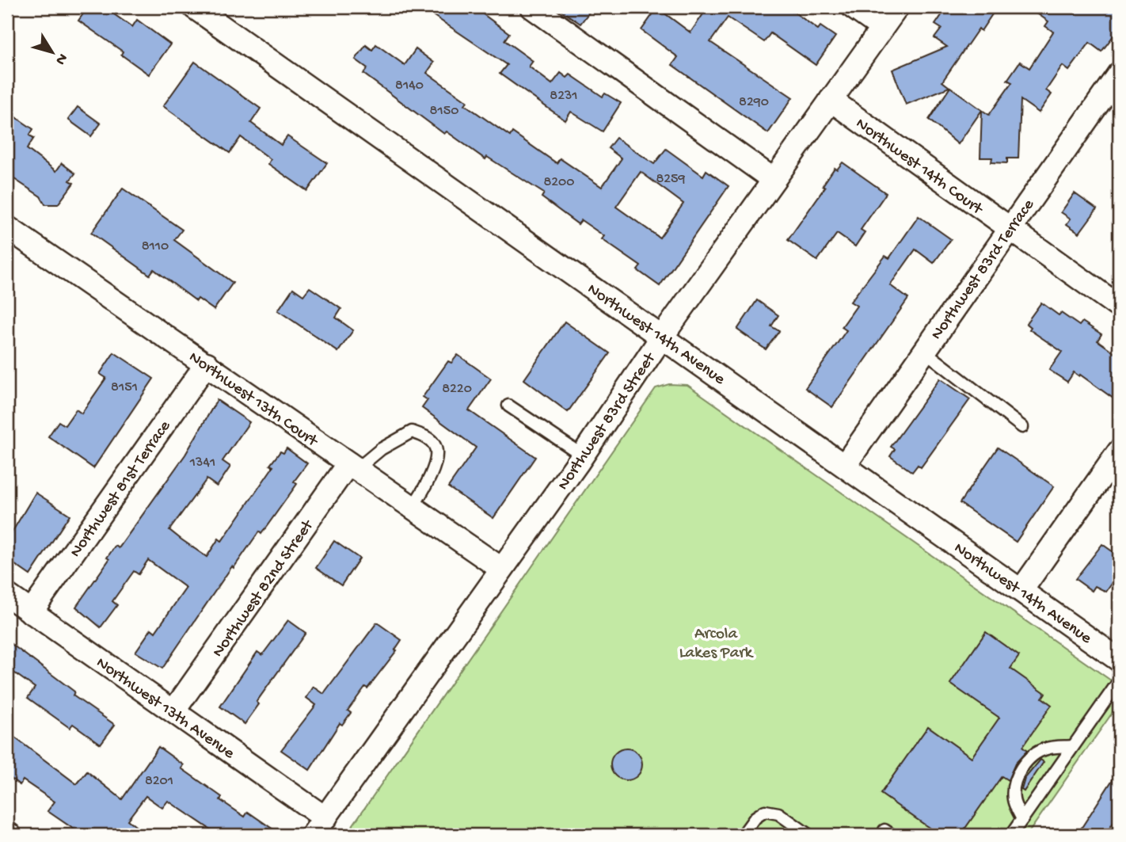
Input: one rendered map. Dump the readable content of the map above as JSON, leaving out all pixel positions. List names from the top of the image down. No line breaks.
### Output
{"streets":{"street":["Northwest 14th Court","Northwest 83rd Terrace","Northwest 14th Avenue","Northwest 13th Court","Northwest 83rd Street","Northwest 81st Terrace","Northwest 82nd Street","Northwest 13th Avenue"]},"crossings":[["Northwest 14th Court","Northwest 83rd Terrace"],["Northwest 14th Court","Northwest 83rd Street"],["Northwest 83rd Terrace","Northwest 14th Avenue"],["Northwest 14th Avenue","Northwest 83rd Street"],["Northwest 13th Court","Northwest 83rd Street"],["Northwest 13th Court","Northwest 81st Terrace"],["Northwest 13th Court","Northwest 82nd Street"],["Northwest 83rd Street","Northwest 13th Avenue"],["Northwest 81st Terrace","Northwest 13th Avenue"],["Northwest 82nd Street","Northwest 13th Avenue"]],"parks":["Arcola Lakes Park"],"house_numbers":["8140","8231","8290","8150","8259","8200","8110","8151","8220","1341","8201"],"north":"bottom right"}
